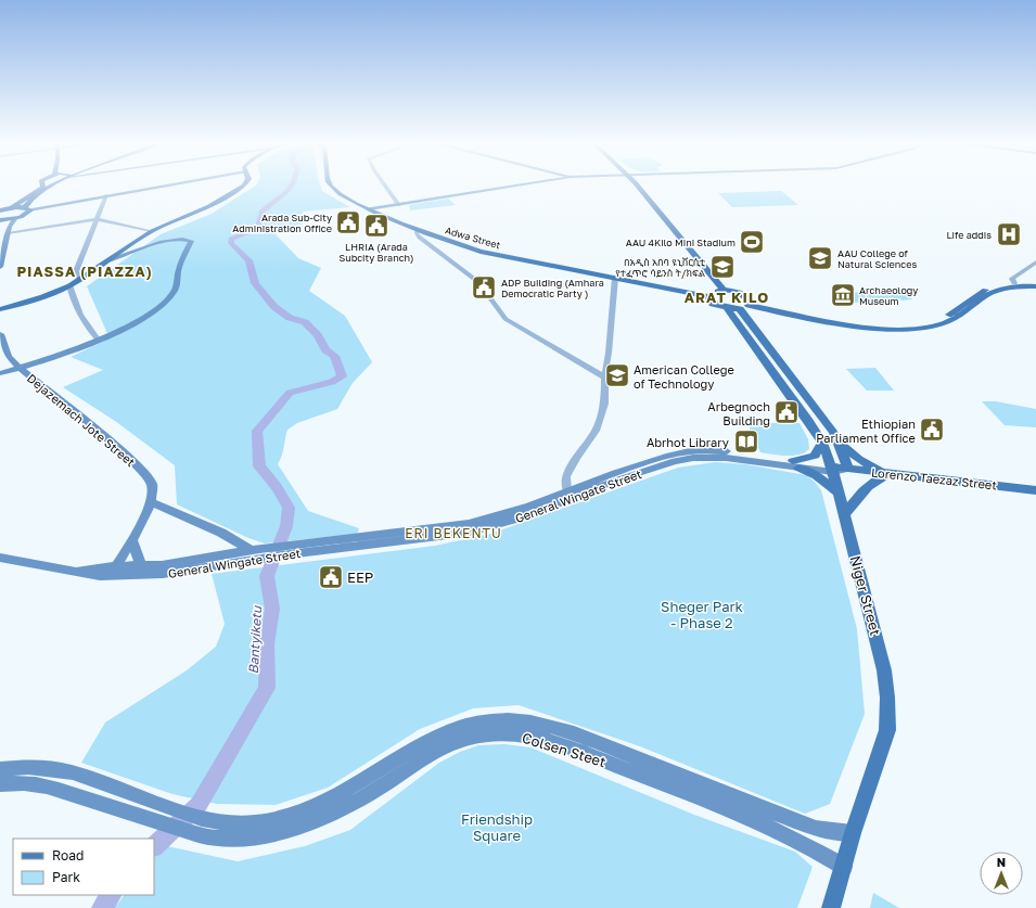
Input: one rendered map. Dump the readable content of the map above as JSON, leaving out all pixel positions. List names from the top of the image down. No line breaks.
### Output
{"streets":{"main road":["Adwa Street","Dejazemach Jote Street","Lorenzo Taezaz Street","General Wingate Street","Niger Street","Colsen Steet"]},"crossings":[["Dejazemach Jote Street","General Wingate Street"],["Lorenzo Taezaz Street","General Wingate Street"],["Lorenzo Taezaz Street","Niger Street"],["General Wingate Street","Niger Street"],["Niger Street","Colsen Steet"]],"districts":["PIASSA (PIAZZA)","ARAT KILO","ERI BEKENTU"],"water":["Bantyiketu"],"parks":["Sheger Park - Phase 2","Friendship Square"],"places":{"public building":["Arada Sub-City Administration Office","LHRIA (Arada Subcity Branch)","ADP Building (Amhara Democratic Party )","Arbegnoch Building","Ethiopian Parliament Office","EEP"],"hospital":["Life addis"],"sports":["AAU 4Kilo Mini Stadium"],"school or university":["AAU College of Natural Sciences","በአዲስ አበባ ዩኒቨርሲቲ የተፈጥሮ ሳይንስ ት/ክፍል","American College of Technology"],"museum":["Archaeology Museum"],"library":["Abrhot Library"]},"legend":["Road","Park"],"north":"top"}
